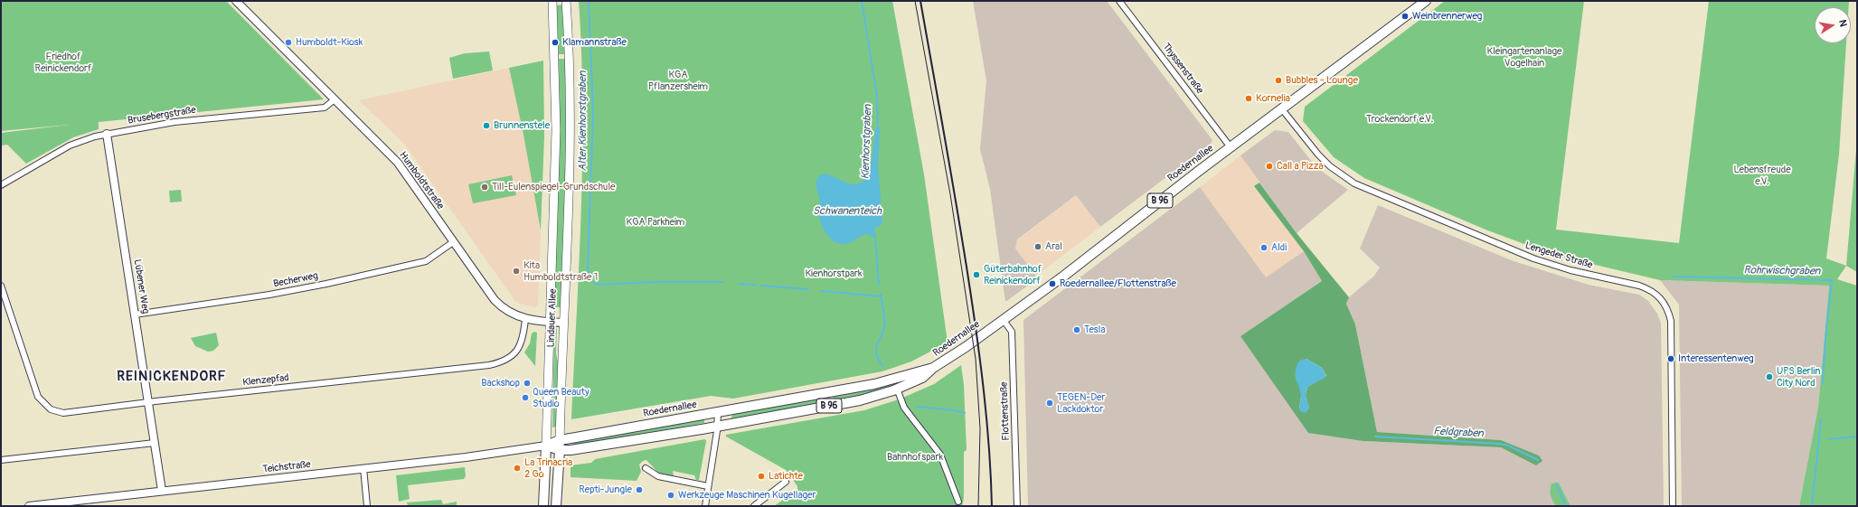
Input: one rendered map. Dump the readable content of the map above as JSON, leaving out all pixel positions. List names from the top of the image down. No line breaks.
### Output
{"streets":{"main road":["Roedernallee","B 96","Lindauer Allee"],"street":["Thyssenstraße","Brusebergstraße","Humboldtstraße","Lengeder Straße","Becherweg","Lübener Weg","Klenzepfad","Flottenstraße","Teichstraße"]},"crossings":[["Thyssenstraße","Roedernallee"],["Brusebergstraße","Humboldtstraße"],["Brusebergstraße","Lübener Weg"],["Roedernallee","B 96"],["Roedernallee","Lengeder Straße"],["Roedernallee","Lindauer Allee"],["Roedernallee","Flottenstraße"],["Humboldtstraße","Becherweg"],["Humboldtstraße","Lindauer Allee"],["Humboldtstraße","Klenzepfad"],["B 96","Lindauer Allee"],["B 96","Teichstraße"],["Becherweg","Lübener Weg"],["Lübener Weg","Klenzepfad"],["Lübener Weg","Teichstraße"],["Lindauer Allee","Teichstraße"]],"districts":["REINICKENDORF"],"water":["Alter Kienhorstgraben","Kienhorstgraben","Schwanenteich","Rohrwischgraben","Feldgraben"],"parks":["Kleingartenanlage Vogelhain","Friedhof Reinickendorf","KGA Pflanzersheim","Trockendorf e.V.","Lebensfreude e.V.","KGA Parkheim","Kienhorstpark","Bahnhofspark"],"places":["Weinbrennerweg","Humboldt-Kiosk","Klamannstraße","Bubbles - Lounge","Kornelia","Brunnenstele","Call a Pizza","Till-Eulenspiegel-Grundschule","Aral","Aldi","Kita Humboldtstraße 1","Güterbahnhof Reinickendorf","Roedernallee/Flottenstraße","Tesla","Interessentenweg","UPS Berlin City Nord","Backshop","Queen Beauty Studio","TEGEN-Der Lackdoktor","La Trinacria 2 Go","Latichte","Repti-Jungle","Werkzeuge Maschinen Kugellager"],"north":"right"}
